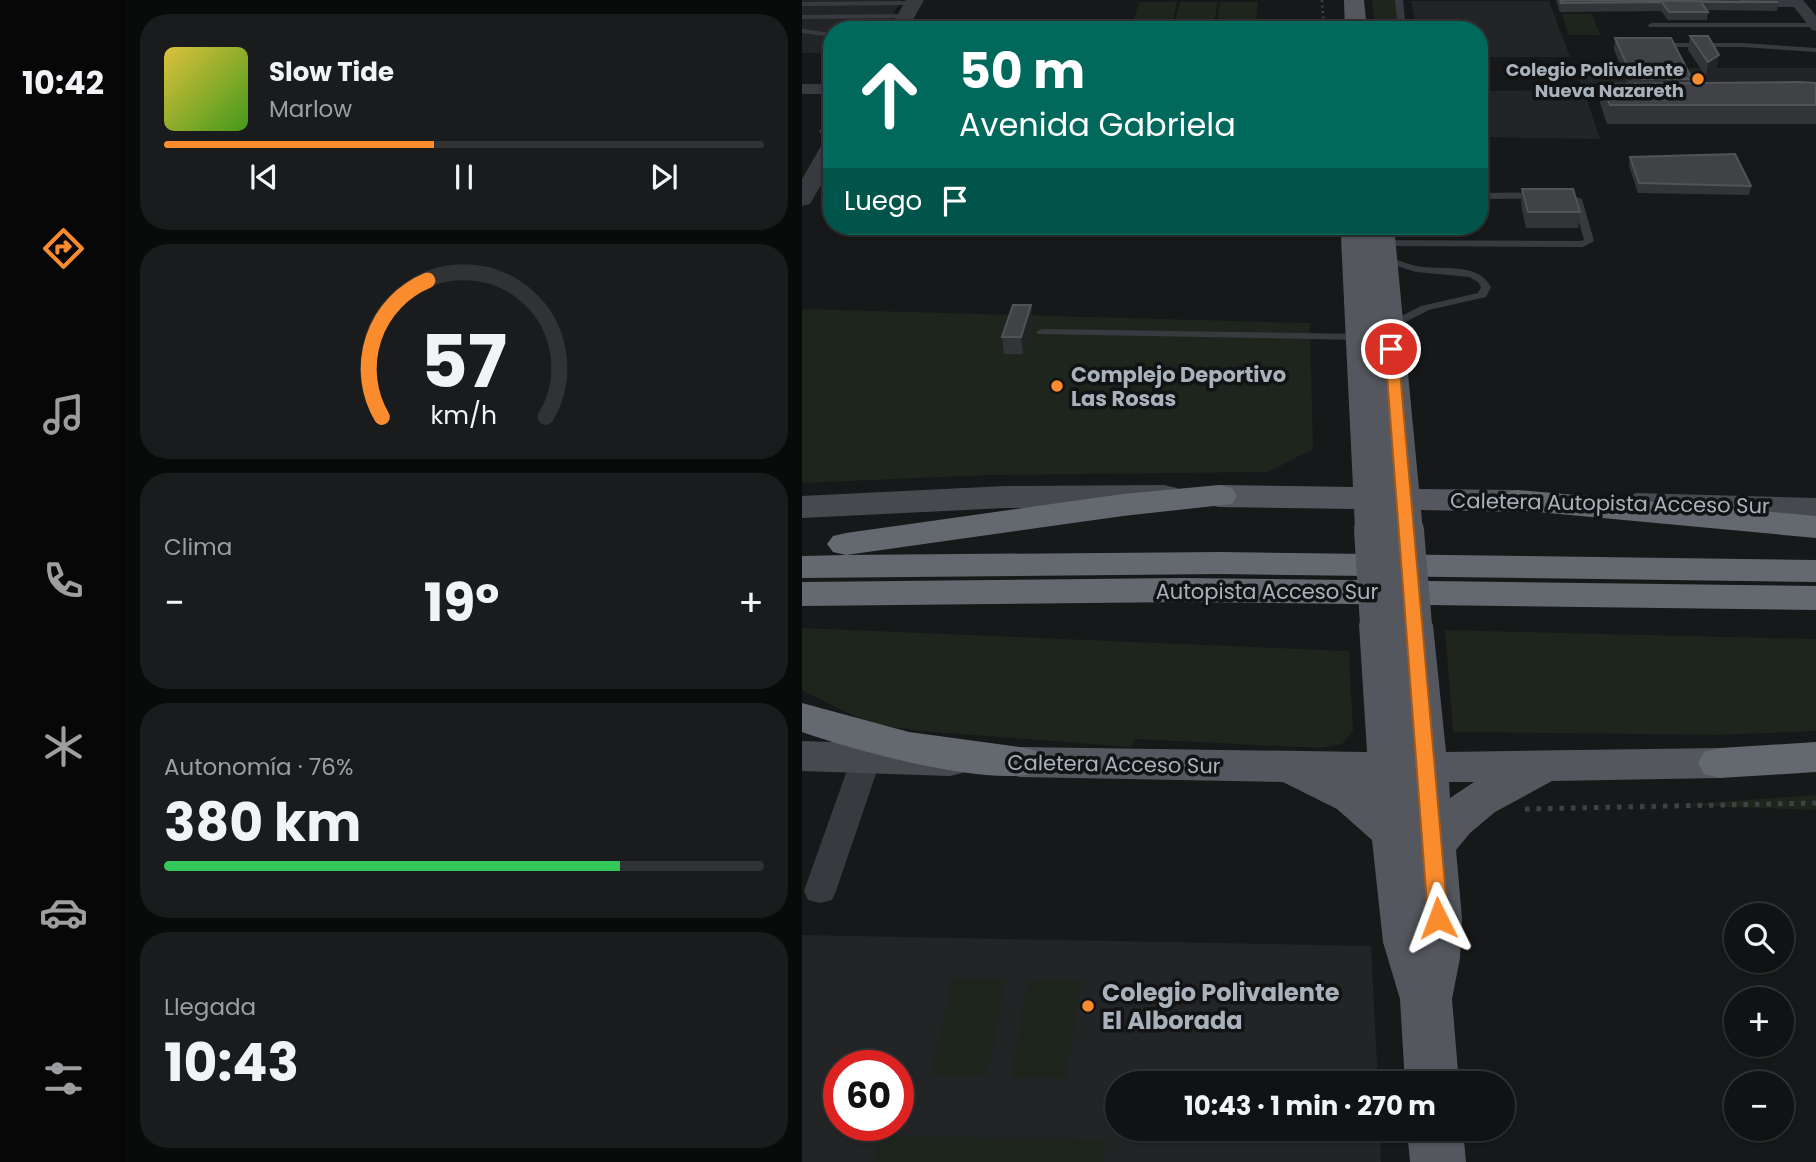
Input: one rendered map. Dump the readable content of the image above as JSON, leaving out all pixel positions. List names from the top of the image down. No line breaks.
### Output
{"streets":{"highway":["Autopista Acceso Sur"],"main road":["Caletera Autopista Acceso Sur","Caletera Acceso Sur"]},"places":["Colegio Polivalente Nueva Nazareth","Complejo Deportivo Las Rosas","Colegio Polivalente El Alborada"],"page":{"tabs":"10:42","turn":["50 m","Avenida Gabriela"],"song":["Slow Tide","Marlow"],"then":"Luego","tile":["Clima",["Autonomía · 76%","380 km"],["Llegada","10:43"]],"heat":["−","19°","+"],"map_buttons":["+","−"],"limit":"60","trip":"10:43 · 1 min · 270 m","gauge":["57","km/h"]}}
